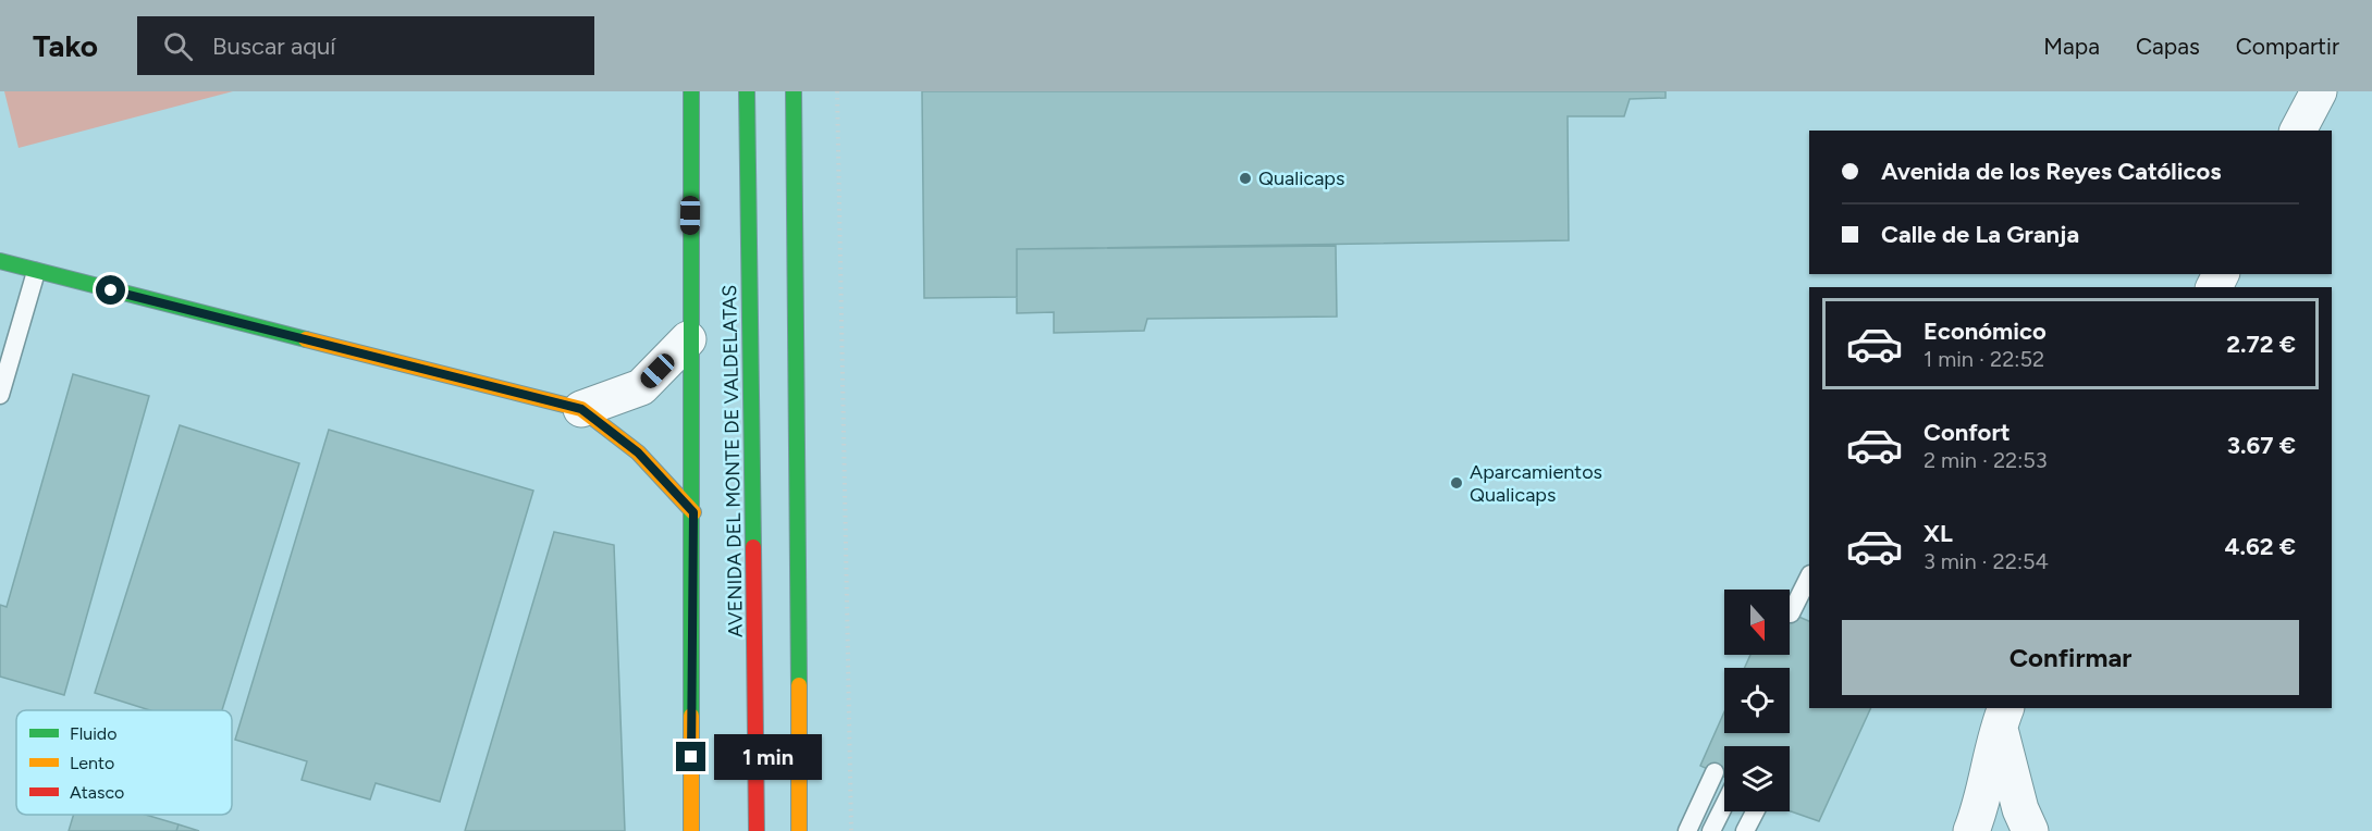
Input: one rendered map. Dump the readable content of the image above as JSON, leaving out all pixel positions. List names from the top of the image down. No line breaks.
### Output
{"streets":{"street":["AVENIDA DEL MONTE DE VALDELATAS"]},"places":["Qualicaps","Aparcamientos Qualicaps"],"legend":["Fluido","Lento","Atasco"],"north":"bottom","page":{"header":"Tako","search":"Buscar aquí","nav":["Mapa","Capas","Compartir"],"banner":["Avenida de los Reyes Católicos","Calle de La Granja"],"list":[{"name":"Económico","note":"1 min · 22:52","value":"2.72 €"},{"name":"Confort","note":"2 min · 22:53","value":"3.67 €"},{"name":"XL","note":"3 min · 22:54","value":"4.62 €"}],"buttons":"Confirmar","bubble":"1 min"}}
